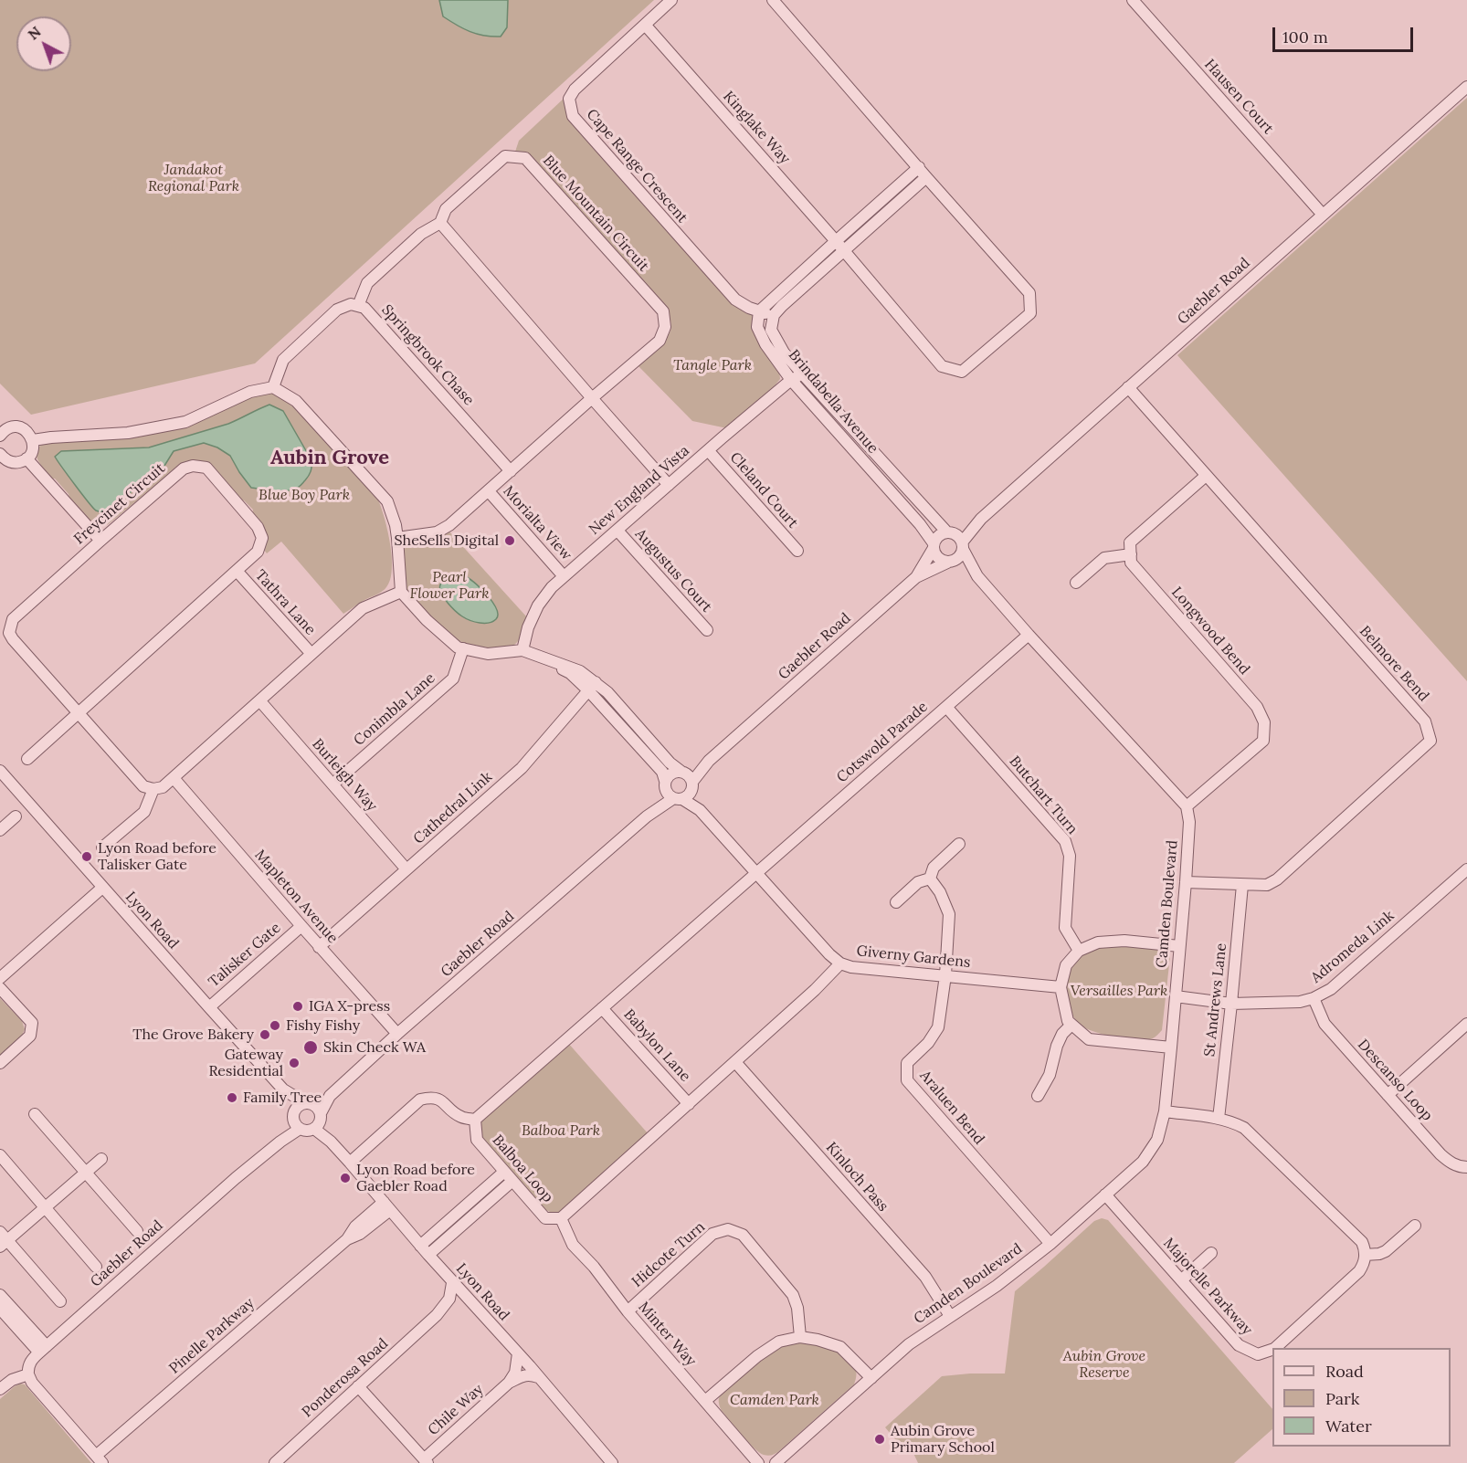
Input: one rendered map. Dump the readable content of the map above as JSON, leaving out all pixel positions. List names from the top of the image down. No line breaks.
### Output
{"streets":{"street":["Hausen Court","Kinglake Way","Cape Range Crescent","Blue Mountain Circuit","Gaebler Road","Springbrook Chase","Brindabella Avenue","New England Vista","Cleland Court","Freycinet Circuit","Morialta View","Augustus Court","Tathra Lane","Longwood Bend","Belmore Bend","Conimbla Lane","Cotswold Parade","Burleigh Way","Butchart Turn","Cathedral Link","Mapleton Avenue","Camden Boulevard","Lyon Road","Adromeda Link","Talisker Gate","Giverny Gardens","St Andrews Lane","Babylon Lane","Descanso Loop","Araluen Bend","Balboa Loop","Kinloch Pass","Hidcote Turn","Majorelle Parkway","Minter Way","Pinelle Parkway","Ponderosa Road","Chile Way"]},"crossings":[["Hausen Court","Gaebler Road"],["Kinglake Way","Cape Range Crescent"],["Cape Range Crescent","Brindabella Avenue"],["Blue Mountain Circuit","Springbrook Chase"],["Blue Mountain Circuit","Morialta View"],["Gaebler Road","Brindabella Avenue"],["Gaebler Road","Belmore Bend"],["Gaebler Road","Mapleton Avenue"],["Gaebler Road","Lyon Road"],["Gaebler Road","Giverny Gardens"],["Brindabella Avenue","New England Vista"],["New England Vista","Cleland Court"],["New England Vista","Morialta View"],["New England Vista","Augustus Court"],["Freycinet Circuit","Tathra Lane"],["Longwood Bend","Camden Boulevard"],["Belmore Bend","Camden Boulevard"],["Belmore Bend","St Andrews Lane"],["Conimbla Lane","Burleigh Way"],["Cotswold Parade","Butchart Turn"],["Cotswold Parade","Giverny Gardens"],["Burleigh Way","Cathedral Link"],["Butchart Turn","Camden Boulevard"],["Butchart Turn","Adromeda Link"],["Butchart Turn","Giverny Gardens"],["Cathedral Link","Mapleton Avenue"],["Mapleton Avenue","Talisker Gate"],["Camden Boulevard","Adromeda Link"],["Camden Boulevard","Giverny Gardens"],["Camden Boulevard","Araluen Bend"],["Camden Boulevard","Kinloch Pass"],["Camden Boulevard","Majorelle Parkway"],["Lyon Road","Talisker Gate"],["Lyon Road","Pinelle Parkway"],["Lyon Road","Ponderosa Road"],["Lyon Road","Chile Way"],["Adromeda Link","Giverny Gardens"],["Adromeda Link","St Andrews Lane"],["Adromeda Link","Descanso Loop"],["Giverny Gardens","Araluen Bend"],["Giverny Gardens","Balboa Loop"],["Babylon Lane","Balboa Loop"],["Balboa Loop","Kinloch Pass"],["Balboa Loop","Minter Way"],["Hidcote Turn","Minter Way"]],"districts":["Aubin Grove"],"parks":["Jandakot Regional Park","Tangle Park","Blue Boy Park","Pearl Flower Park","Versailles Park","Balboa Park","Aubin Grove Reserve","Camden Park"],"places":["SheSells Digital","Lyon Road before Talisker Gate","IGA X-press","Fishy Fishy","The Grove Bakery","Skin Check WA","Gateway Residential","Family Tree","Lyon Road before Gaebler Road","Aubin Grove Primary School"],"legend":["Road","Park","Water"],"scale_bar":"100 m","north":"top left"}
